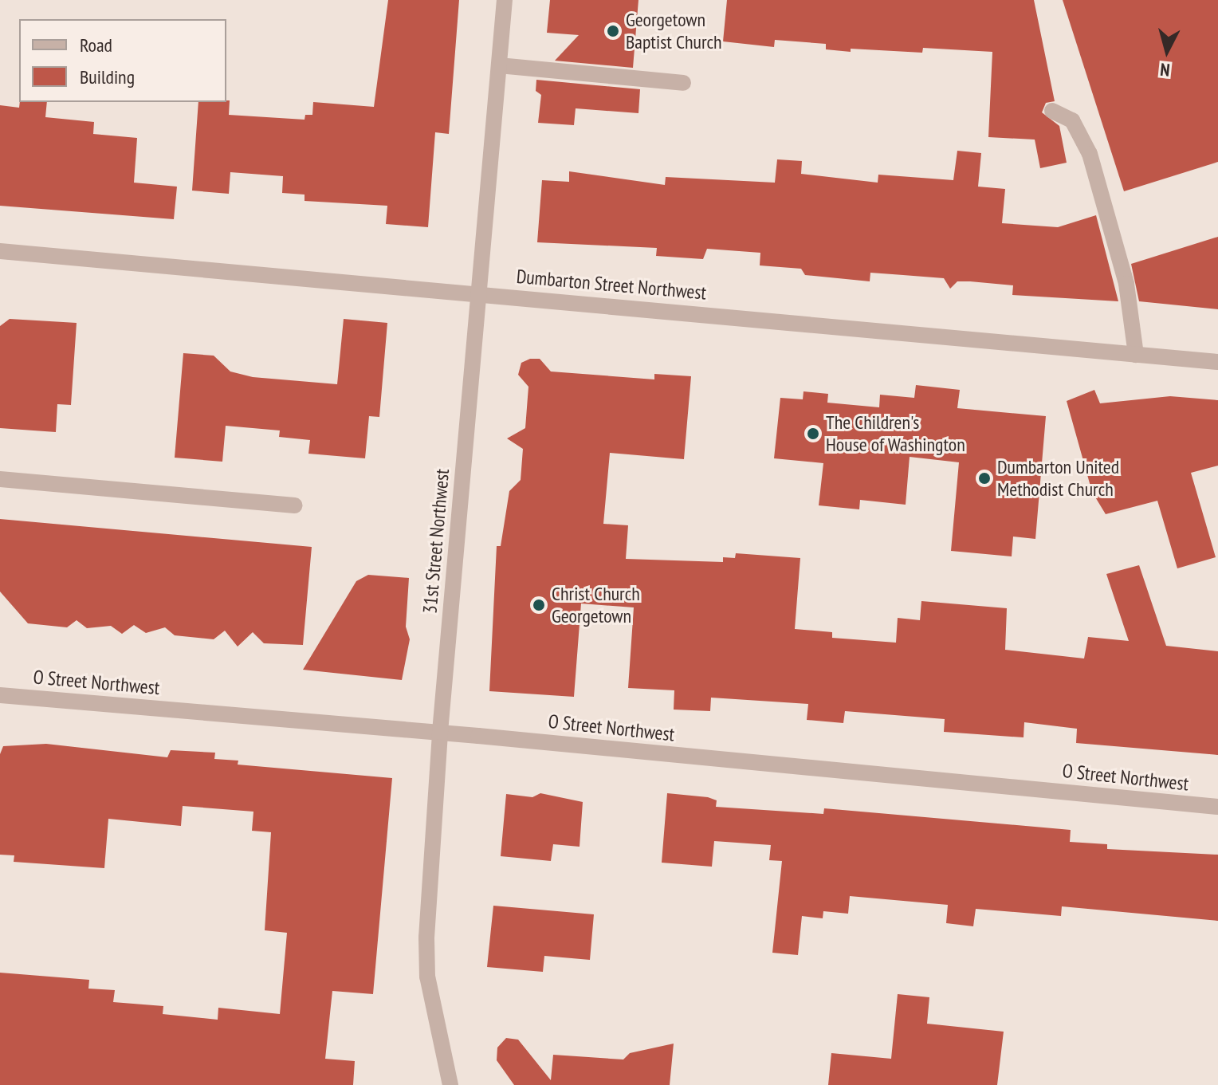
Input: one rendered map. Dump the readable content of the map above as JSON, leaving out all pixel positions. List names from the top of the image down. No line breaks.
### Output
{"streets":{"street":["Dumbarton Street Northwest","31st Street Northwest","O Street Northwest"]},"crossings":[["Dumbarton Street Northwest","31st Street Northwest"],["31st Street Northwest","O Street Northwest"]],"places":["Georgetown Baptist Church","The Children's House of Washington","Dumbarton United Methodist Church","Christ Church Georgetown"],"legend":["Road","Building"],"north":"bottom"}
